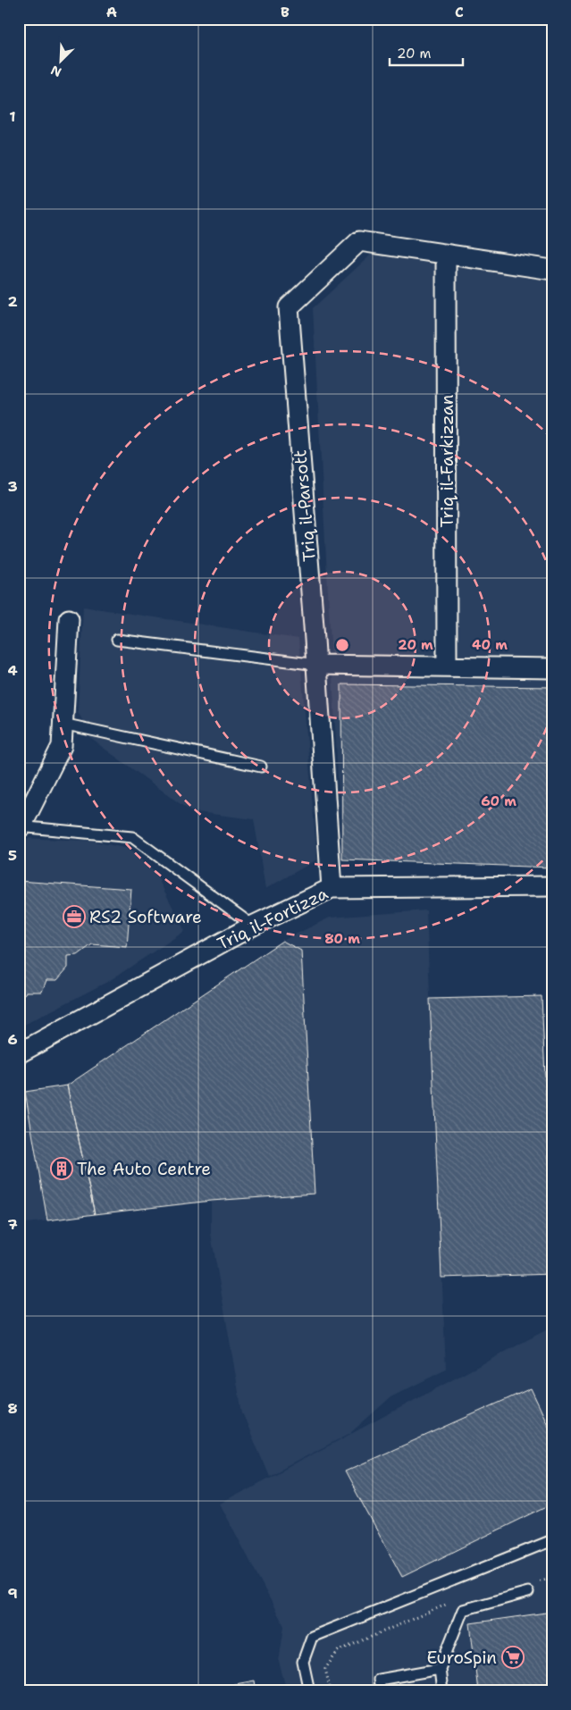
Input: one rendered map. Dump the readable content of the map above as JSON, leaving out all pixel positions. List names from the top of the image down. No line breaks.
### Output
{"streets":{"street":["Triq il-Farkizzan","Triq il-Parsott","Triq il-Fortizza"]},"crossings":[["Triq il-Farkizzan","Triq il-Parsott"],["Triq il-Parsott","Triq il-Fortizza"]],"places":{"office":["RS2 Software"],"building":["The Auto Centre"],"supermarket":["EuroSpin"]},"scale_bar":"20 m","north":"bottom left","grid":{"columns":["A","B","C"],"rows":["1","2","3","4","5","6","7","8","9"]},"rings":["20 m","40 m","60 m","80 m"]}
